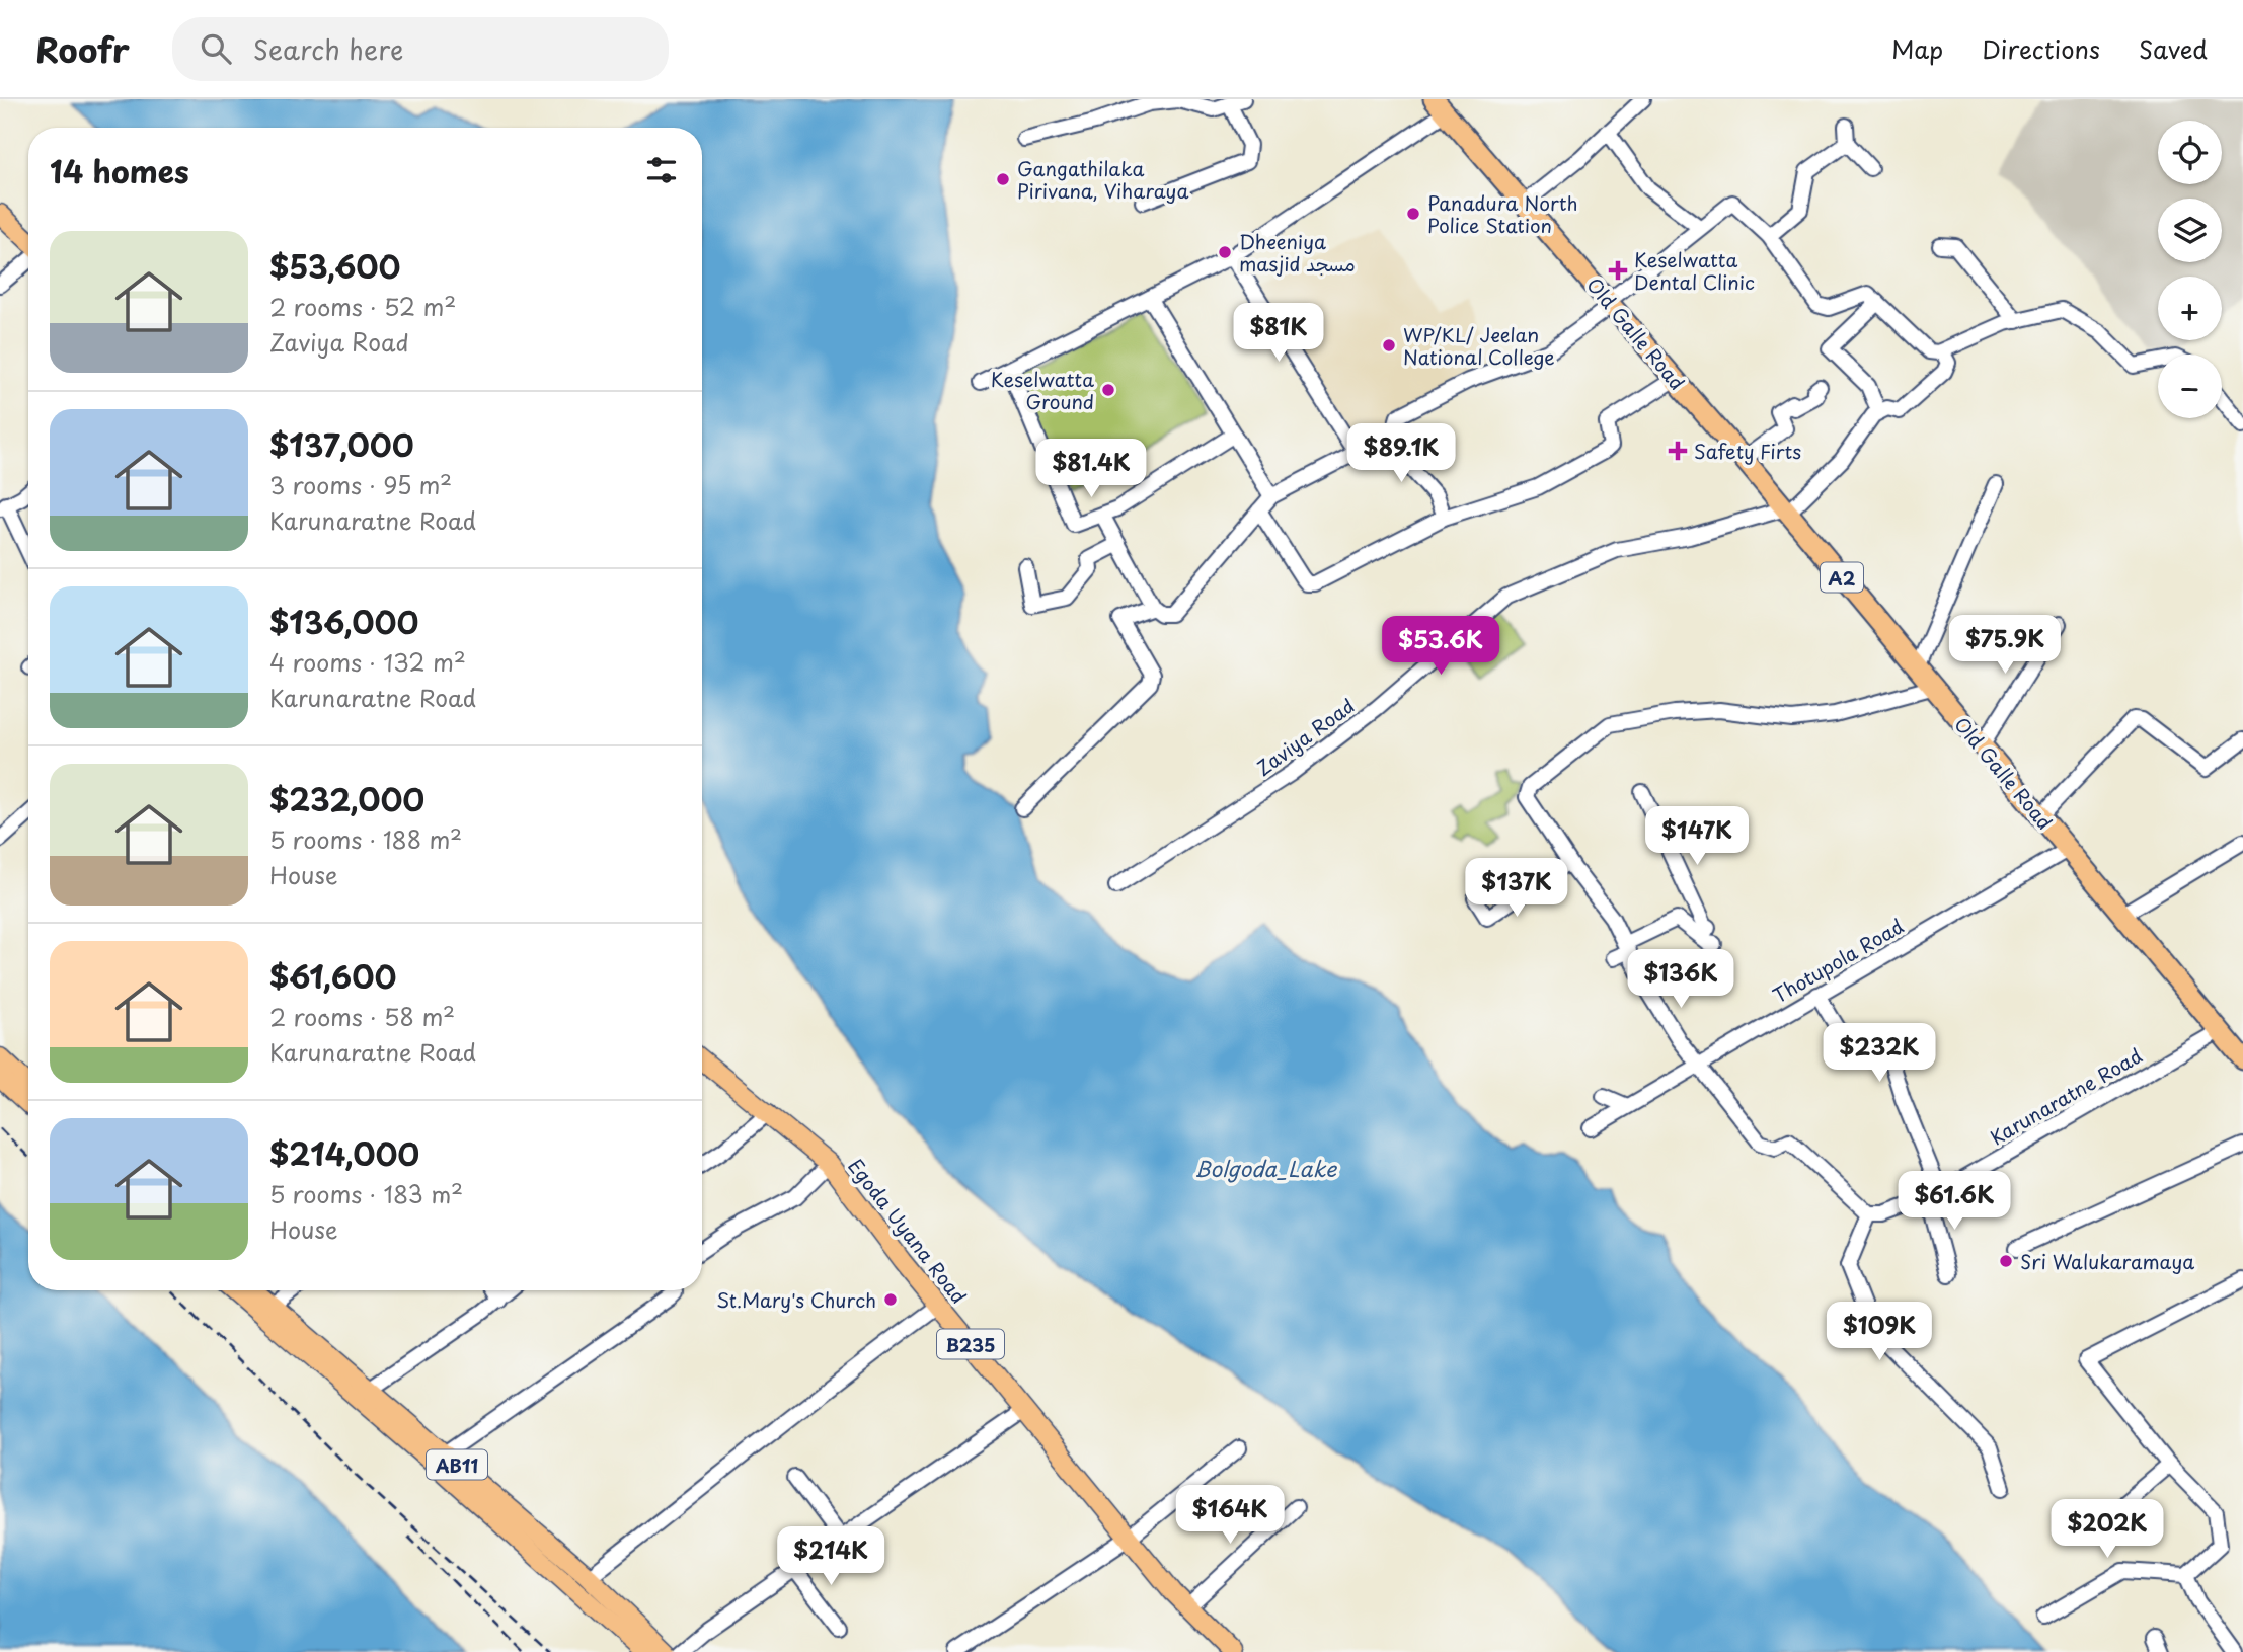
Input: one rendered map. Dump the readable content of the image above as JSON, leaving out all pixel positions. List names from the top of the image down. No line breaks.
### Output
{"streets":{"highway":["Old Galle Road","A2"],"main road":["Egoda Uyana Road","B235","AB11"],"street":["Zaviya Road","Thotupola Road","Karunaratne Road"]},"crossings":[["Old Galle Road","Zaviya Road"],["Old Galle Road","Thotupola Road"],["Old Galle Road","Karunaratne Road"]],"water":["Bolgoda_Lake"],"places":{"other":["Gangathilaka Pirivana, Viharaya","Panadura North Police Station","Dheeniya masjid مسجد","WP/KL/ Jeelan National College","Keselwatta Ground","Sri Walukaramaya","St.Mary's Church"],"health":["Keselwatta Dental Clinic","Safety Firts"]},"page":{"header":"Roofr","search":"Search here","nav":["Map","Directions","Saved"],"map_buttons":["+","−"],"heading":"14 homes","list":[{"name":"$53,600","note":"2 rooms · 52 m² · Zaviya Road"},{"name":"$137,000","note":"3 rooms · 95 m² · Karunaratne Road"},{"name":"$136,000","note":"4 rooms · 132 m² · Karunaratne Road"},{"name":"$232,000","note":"5 rooms · 188 m² · House"},{"name":"$61,600","note":"2 rooms · 58 m² · Karunaratne Road"},{"name":"$214,000","note":"5 rooms · 183 m² · House"}],"price":["$81K","$89.1K","$81.4K","$75.9K","$53.6K","$147K","$137K","$136K","$232K","$61.6K","$109K","$164K","$202K","$214K"]}}
